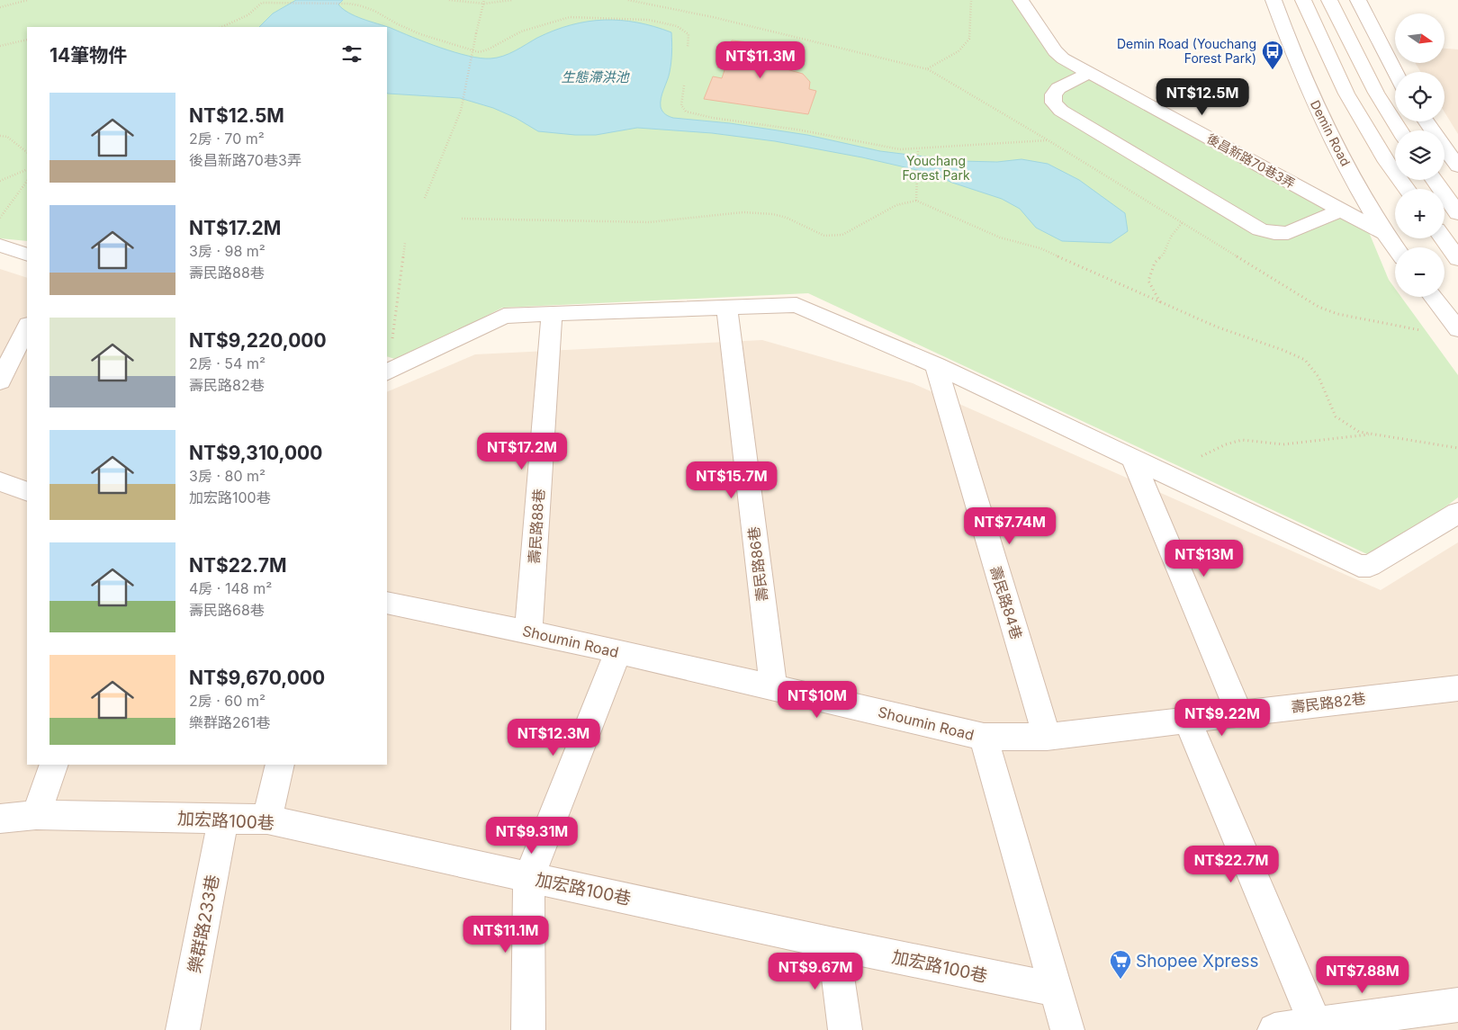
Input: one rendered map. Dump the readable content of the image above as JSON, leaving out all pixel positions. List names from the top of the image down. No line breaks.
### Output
{"streets":{"street":["Demin Road","後昌新路70巷3弄","壽民路88巷","壽民路86巷","壽民路84巷","Shoumin Road","壽民路82巷","加宏路100巷","樂群路233巷"]},"crossings":[["Demin Road","後昌新路70巷3弄"],["壽民路88巷","Shoumin Road"],["壽民路86巷","Shoumin Road"],["壽民路84巷","壽民路82巷"],["Shoumin Road","壽民路82巷"],["Shoumin Road","加宏路100巷"],["加宏路100巷","樂群路233巷"]],"water":["生態滯洪池"],"parks":["Youchang Forest Park"],"places":{"bus stop":["Demin Road (Youchang Forest Park)"],"supermarket":["Shopee Xpress"]},"north":"right","page":{"map_buttons":["+","−"],"heading":"14筆物件","price":["NT$11.3M","NT$12.5M","NT$17.2M","NT$15.7M","NT$7.74M","NT$13M","NT$10M","NT$9.22M","NT$12.3M","NT$9.31M","NT$22.7M","NT$11.1M","NT$9.67M","NT$7.88M"],"list":[{"name":"NT$12.5M","note":"2房 · 70 m² · 後昌新路70巷3弄"},{"name":"NT$17.2M","note":"3房 · 98 m² · 壽民路88巷"},{"name":"NT$9,220,000","note":"2房 · 54 m² · 壽民路82巷"},{"name":"NT$9,310,000","note":"3房 · 80 m² · 加宏路100巷"},{"name":"NT$22.7M","note":"4房 · 148 m² · 壽民路68巷"},{"name":"NT$9,670,000","note":"2房 · 60 m² · 樂群路261巷"}]}}
